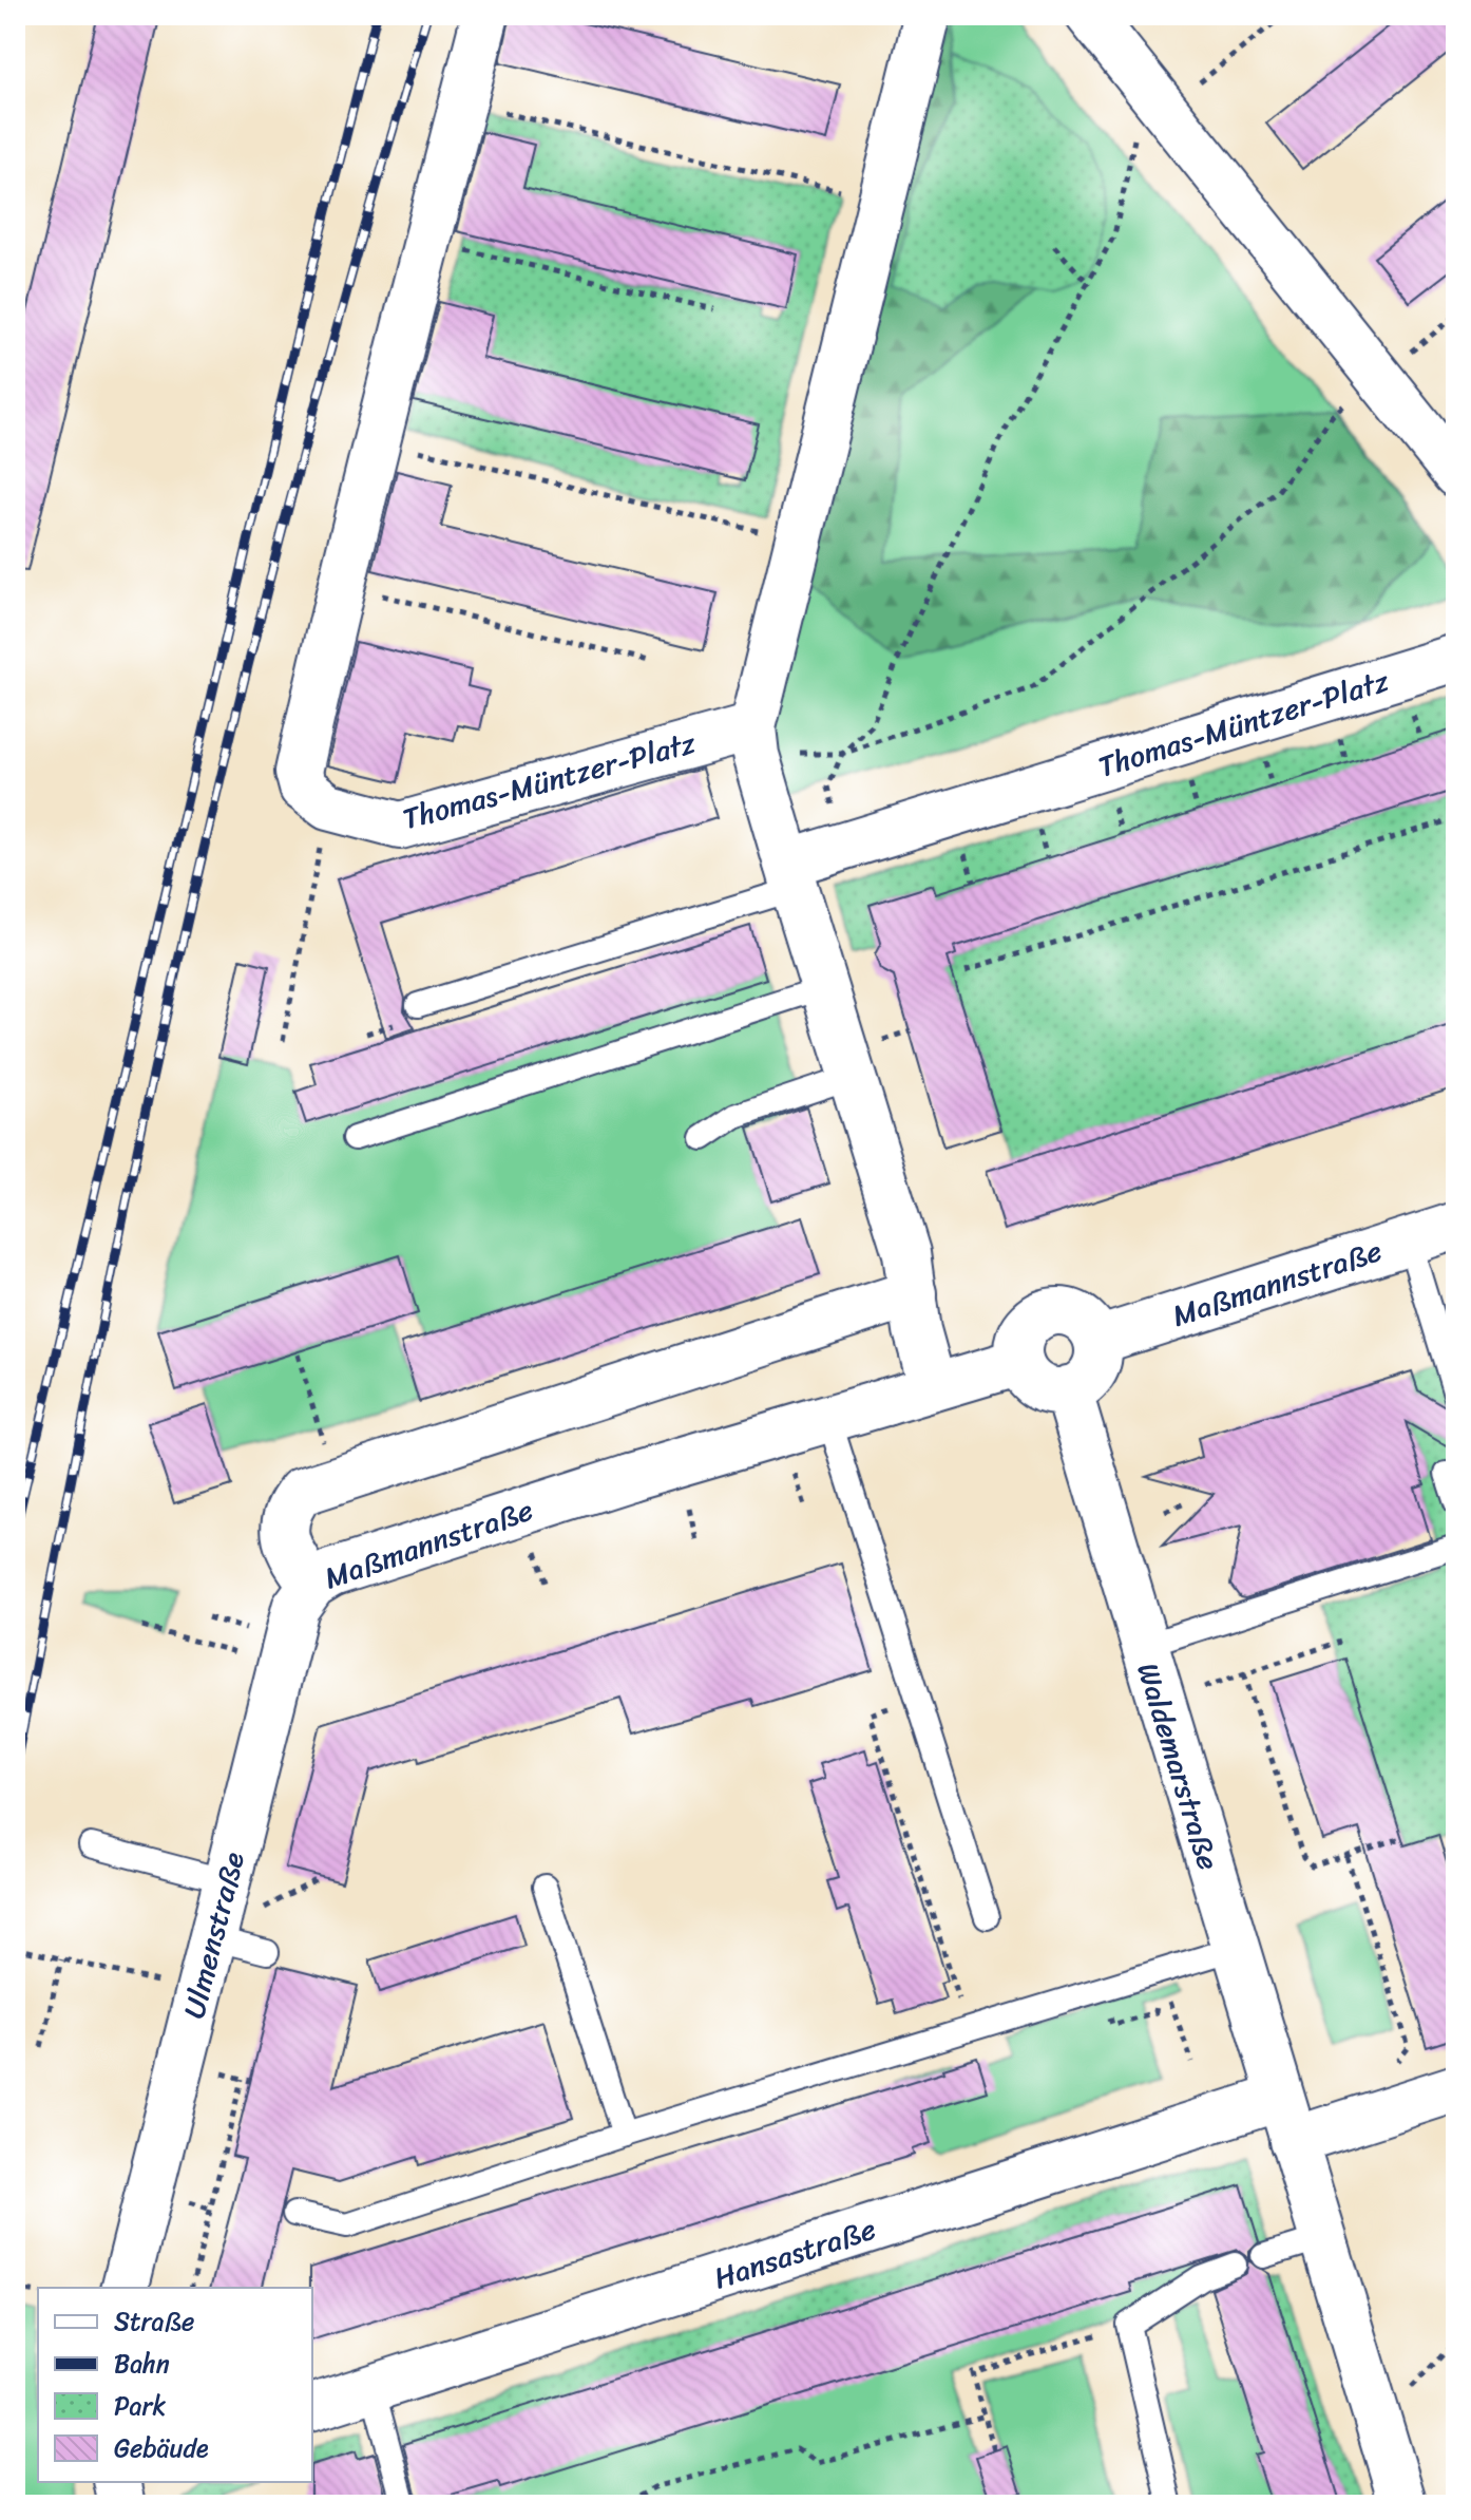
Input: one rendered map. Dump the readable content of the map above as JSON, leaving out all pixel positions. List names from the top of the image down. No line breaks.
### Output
{"streets":{"street":["Thomas-Müntzer-Platz","Maßmannstraße","Waldemarstraße","Ulmenstraße","Hansastraße"]},"crossings":[["Maßmannstraße","Waldemarstraße"],["Maßmannstraße","Ulmenstraße"],["Waldemarstraße","Hansastraße"]],"legend":["Straße","Bahn","Park","Gebäude"]}
